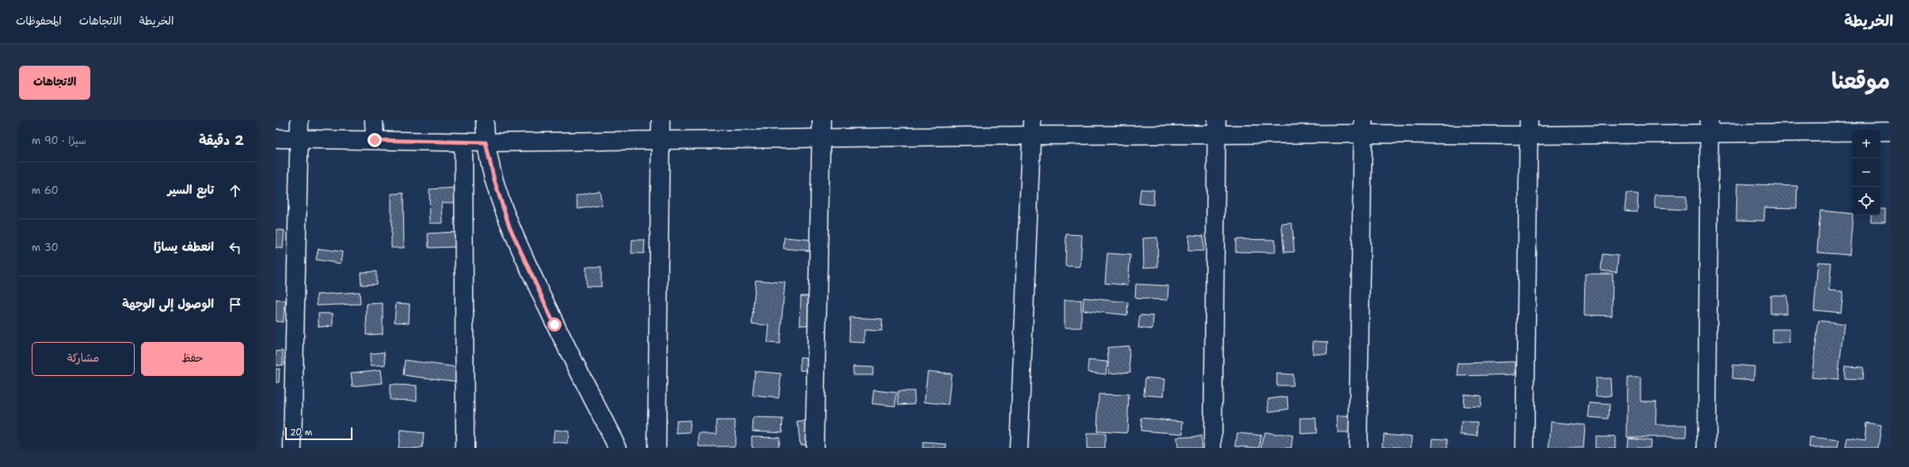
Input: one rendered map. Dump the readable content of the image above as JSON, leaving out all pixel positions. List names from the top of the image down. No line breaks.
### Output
{"scale_bar":"20 m","page":{"header":"الخريطة","nav":["الخريطة","الاتجاهات","المحفوظات"],"title":"موقعنا","buttons":["الاتجاهات",["حفظ","مشاركة"]],"heading":["2 دقيقة","سيرًا · 90 m"],"map_buttons":["+","−"],"list":[["تابع السير","60 m"],["انعطف يسارًا","30 m"],"الوصول إلى الوجهة"],"scale":"20 m"}}
